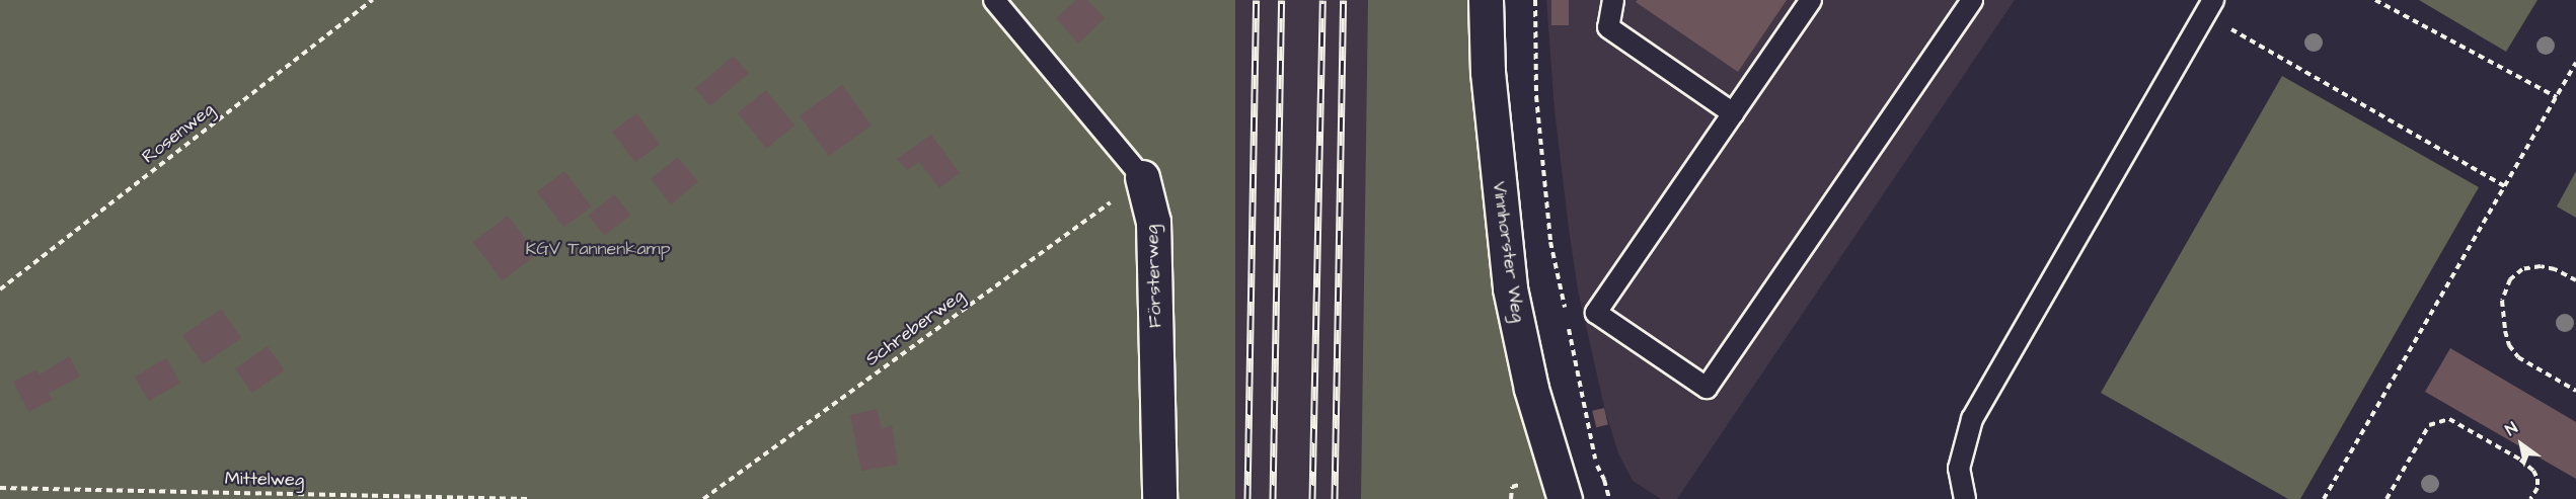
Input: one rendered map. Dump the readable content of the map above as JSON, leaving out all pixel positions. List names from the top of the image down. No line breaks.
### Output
{"streets":{"street":["Vinnhorster Weg","Försterweg"],"path":["Rosenweg","Schreberweg","Mittelweg"]},"crossings":[["Försterweg","Schreberweg"]],"parks":["KGV Tannenkamp"],"north":"top left"}
